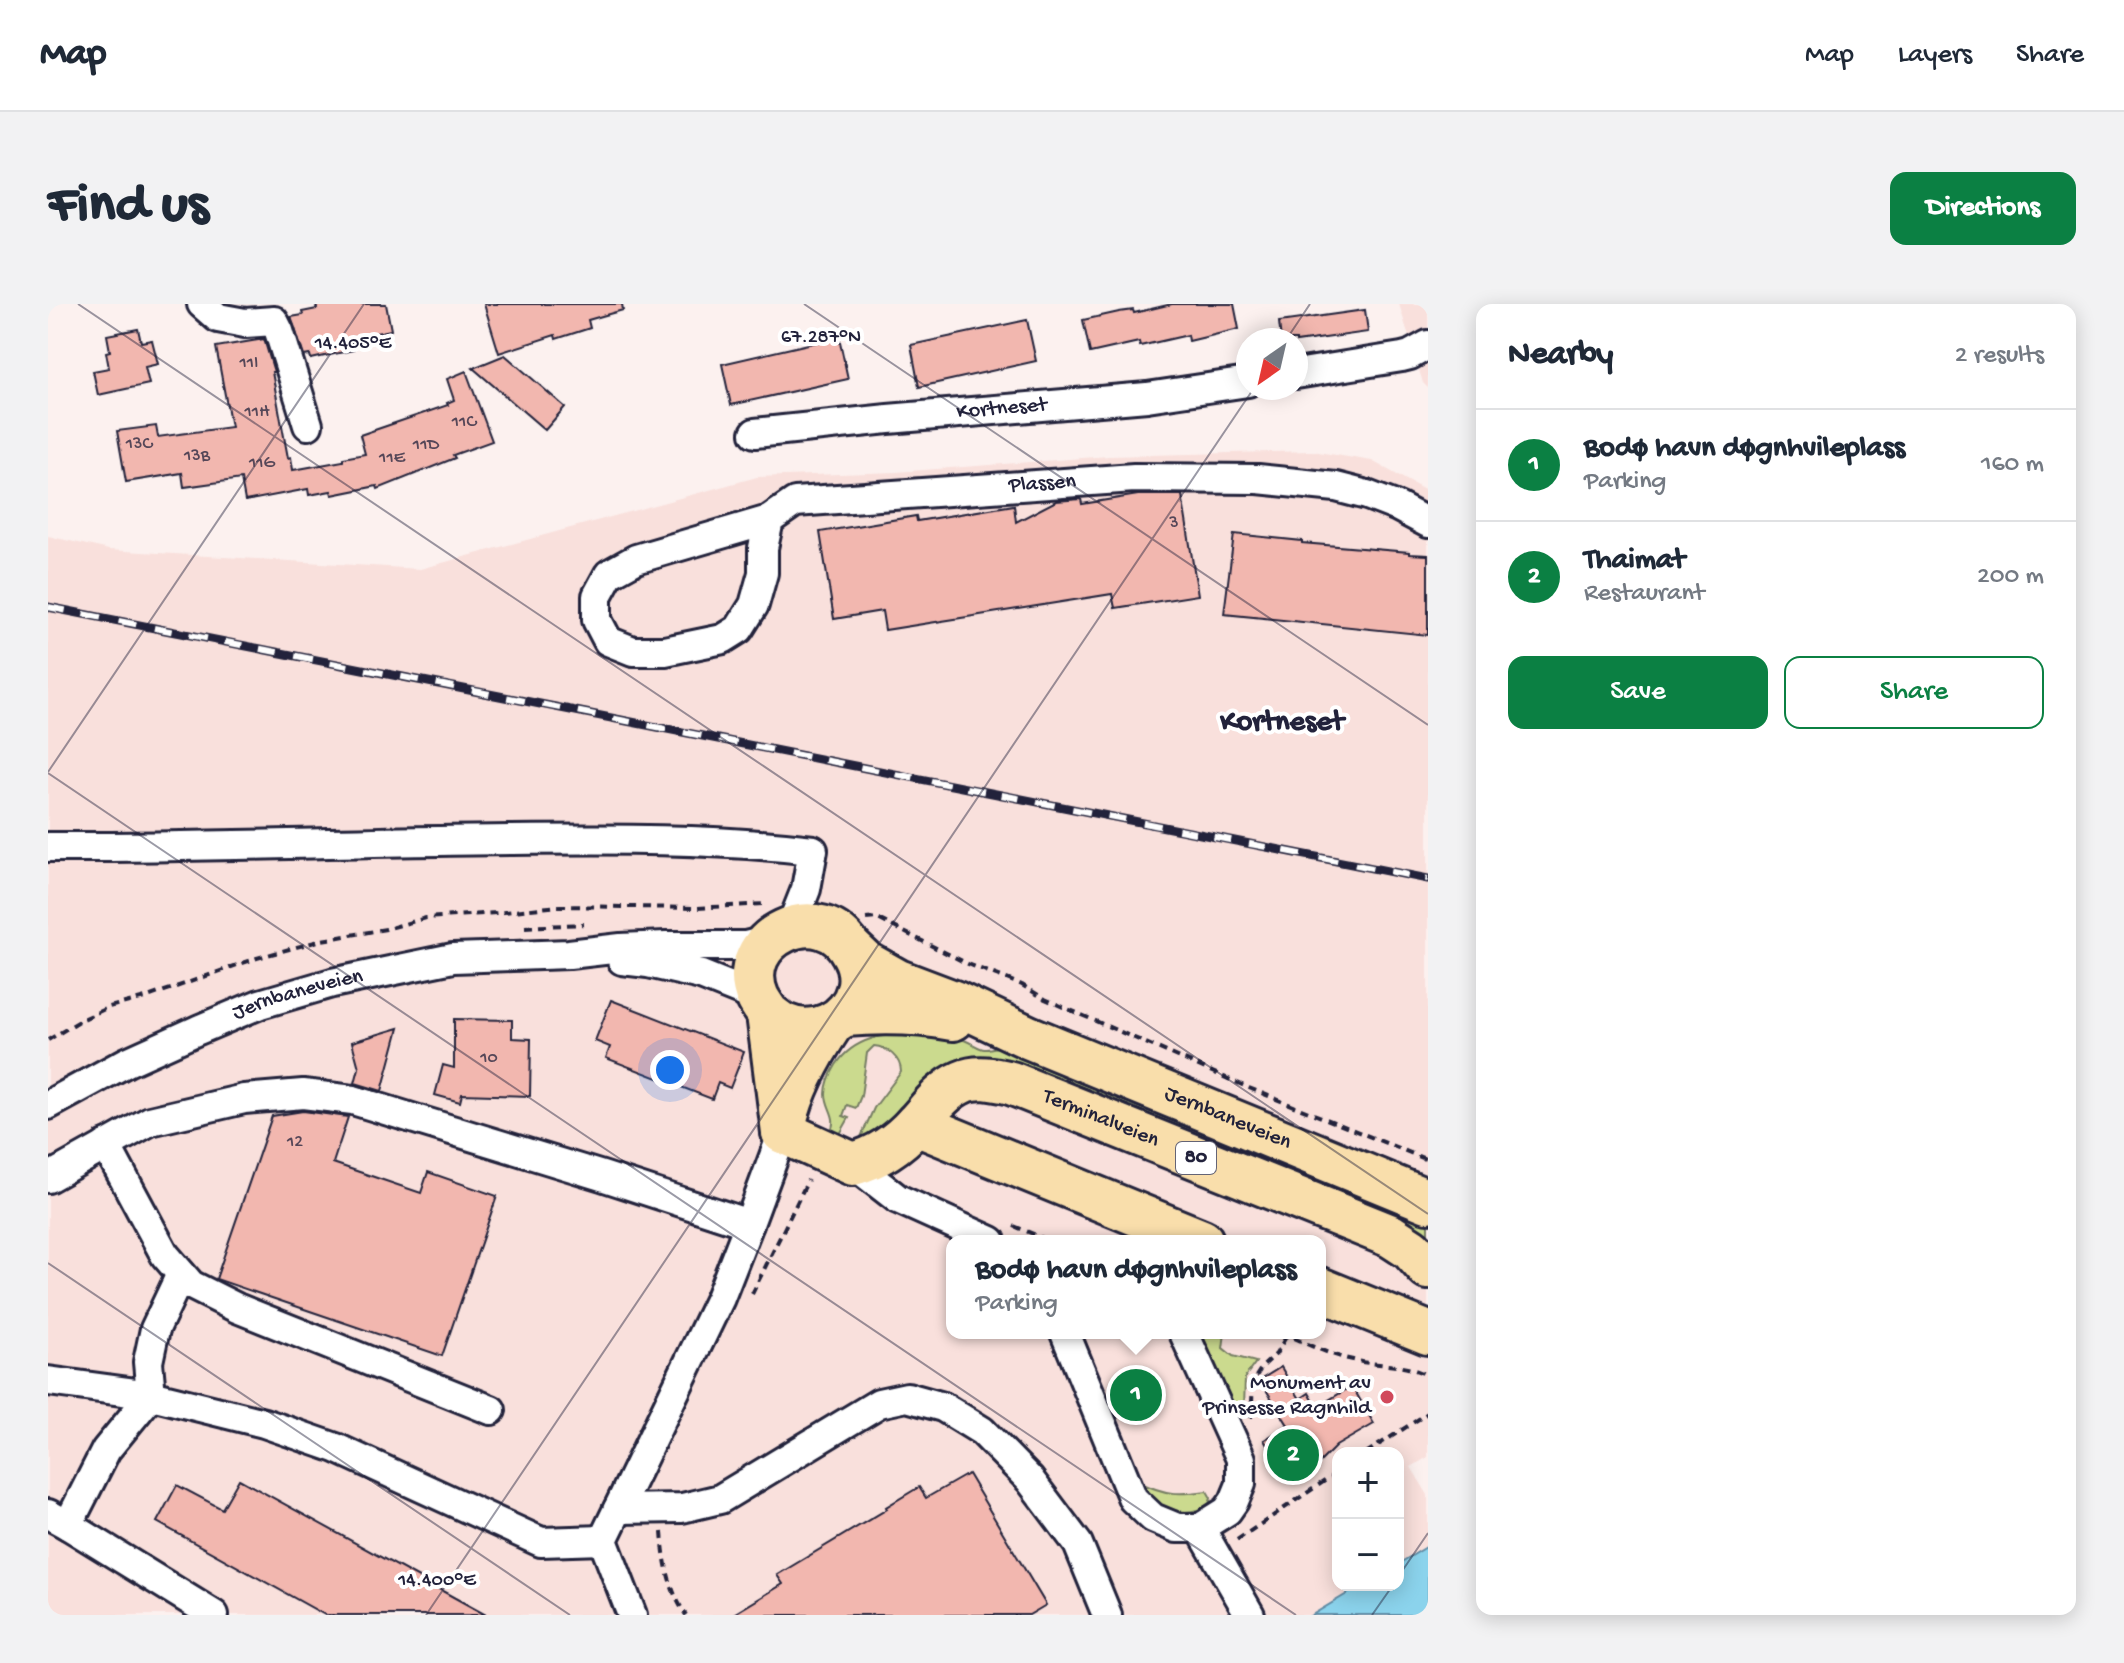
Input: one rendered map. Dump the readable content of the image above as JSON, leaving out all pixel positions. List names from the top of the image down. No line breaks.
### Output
{"streets":{"highway":["Jernbaneveien","Terminalveien","80"],"street":["Kortneset","Plassen"]},"districts":["Kortneset"],"places":["Monument av Prinsesse Ragnhild"],"house_numbers":["11I","11H","11C","13C","11D","13B","11E","11G","3","10","12"],"north":"bottom left","page":{"header":"Map","nav":["Map","Layers","Share"],"buttons":["Directions",["Save","Share"]],"title":"Find us","heading":["Nearby","2 results"],"list":[{"mark":"1","name":"Bodø havn døgnhvileplass","note":"Parking","value":"160 m"},{"mark":"2","name":"Thaimat","note":"Restaurant","value":"200 m"}],"popup":["Bodø havn døgnhvileplass","Parking"],"pins":["1","2"],"map_buttons":["+","−"]},"coordinates":["67.287°N","14.405°E","14.400°E"]}
